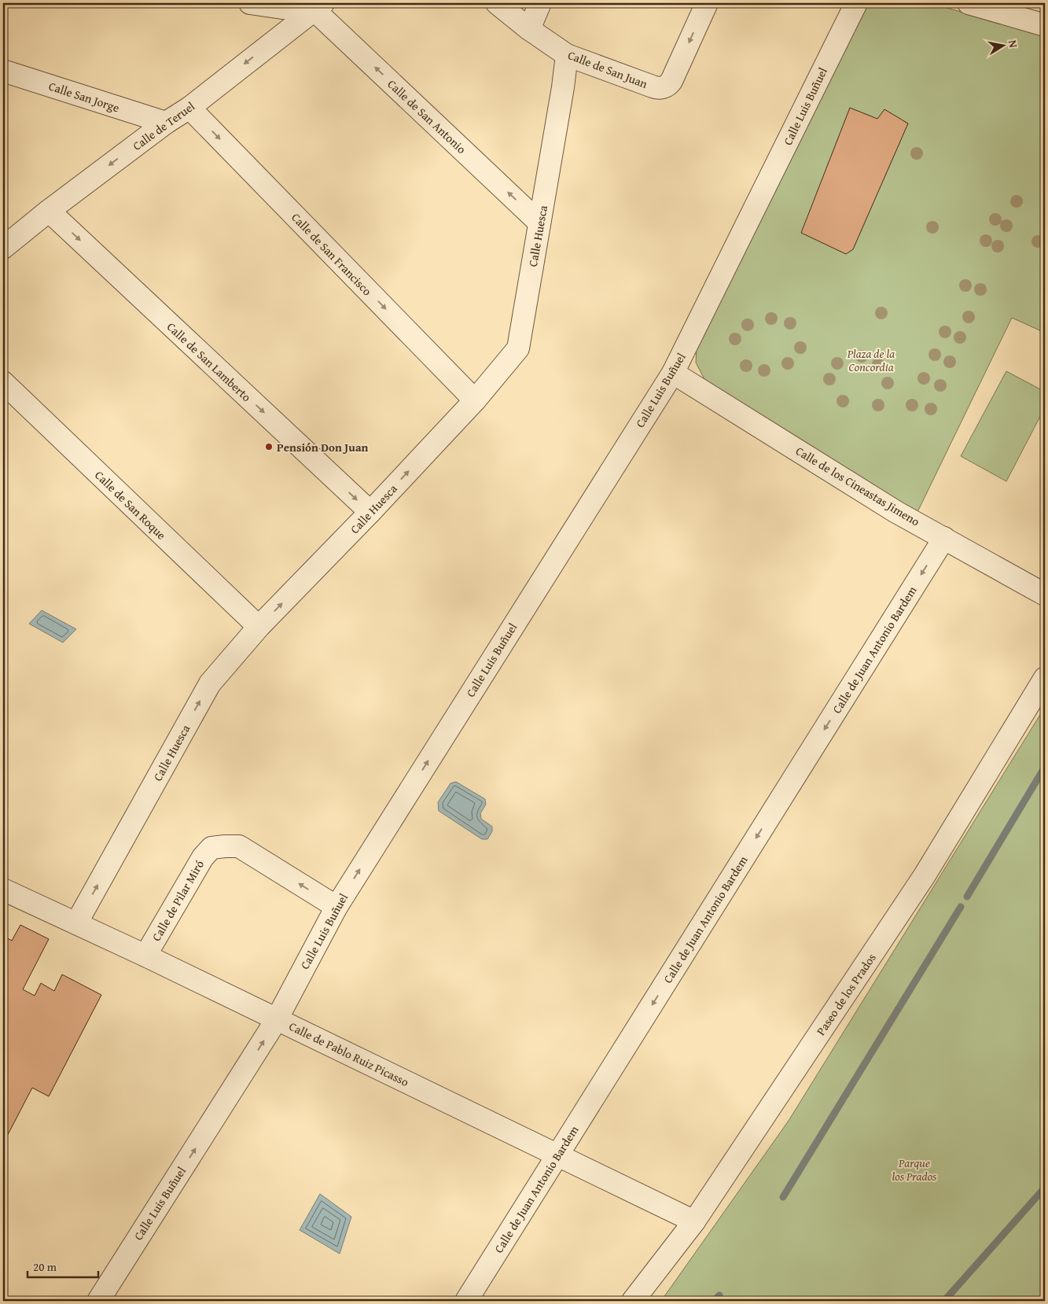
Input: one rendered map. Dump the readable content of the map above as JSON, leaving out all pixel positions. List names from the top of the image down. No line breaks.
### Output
{"streets":{"street":["Calle de San Juan","Calle San Jorge","Calle Luis Buñuel","Calle de San Antonio","Calle de Teruel","Calle Huesca","Calle de San Francisco","Calle de San Lamberto","Calle de los Cineastas Jimeno","Calle de San Roque","Calle de Juan Antonio Bardem","Calle de Pilar Miró","Paseo de los Prados","Calle de Pablo Ruiz Picasso"]},"crossings":[["Calle de San Juan","Calle Huesca"],["Calle San Jorge","Calle de Teruel"],["Calle Luis Buñuel","Calle de los Cineastas Jimeno"],["Calle Luis Buñuel","Calle de Pilar Miró"],["Calle Luis Buñuel","Calle de Pablo Ruiz Picasso"],["Calle de San Antonio","Calle de Teruel"],["Calle de San Antonio","Calle Huesca"],["Calle de Teruel","Calle de San Francisco"],["Calle de Teruel","Calle de San Lamberto"],["Calle Huesca","Calle de San Francisco"],["Calle Huesca","Calle de San Lamberto"],["Calle Huesca","Calle de San Roque"],["Calle Huesca","Calle de Pablo Ruiz Picasso"],["Calle de los Cineastas Jimeno","Calle de Juan Antonio Bardem"],["Calle de Juan Antonio Bardem","Calle de Pablo Ruiz Picasso"],["Calle de Pilar Miró","Calle de Pablo Ruiz Picasso"],["Paseo de los Prados","Calle de Pablo Ruiz Picasso"]],"one_way":["Calle Luis Buñuel","Calle de San Antonio","Calle de Teruel","Calle Huesca","Calle de San Francisco","Calle de San Lamberto","Calle de Juan Antonio Bardem"],"parks":["Plaza de la Concordia","Parque los Prados"],"places":["Pensión Don Juan"],"scale_bar":"20 m","north":"right"}
